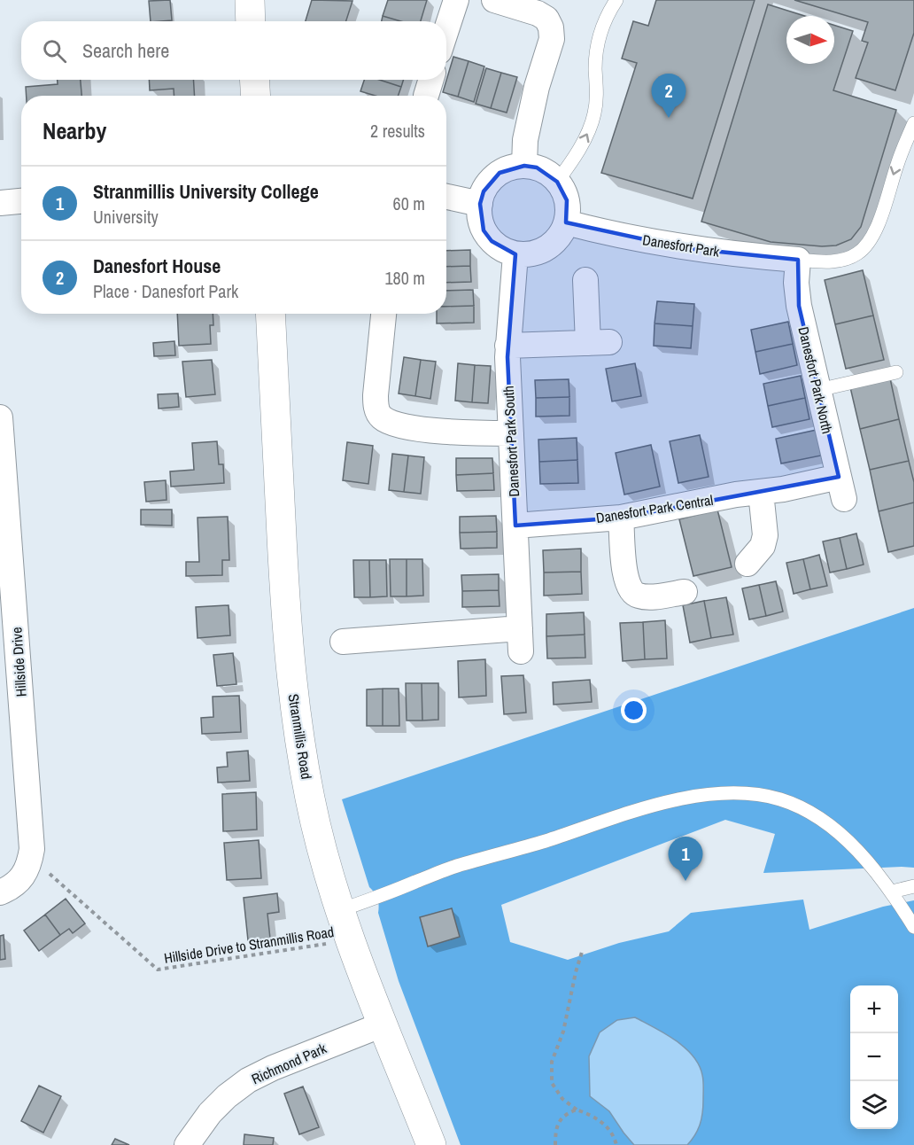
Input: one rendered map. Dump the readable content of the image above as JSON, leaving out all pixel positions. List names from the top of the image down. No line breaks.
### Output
{"streets":{"street":["Danesfort Park","Danesfort Park North","Danesfort Park South","Danesfort Park Central","Hillside Drive","Stranmillis Road","Richmond Park"],"path":["Hillside Drive to Stranmillis Road"]},"crossings":[["Danesfort Park","Danesfort Park North"],["Danesfort Park","Danesfort Park South"],["Danesfort Park North","Danesfort Park Central"],["Danesfort Park South","Danesfort Park Central"],["Hillside Drive","Hillside Drive to Stranmillis Road"],["Stranmillis Road","Hillside Drive to Stranmillis Road"],["Stranmillis Road","Richmond Park"]],"north":"right","page":{"search":"Search here","pins":["2","1"],"heading":["Nearby","2 results"],"list":[{"mark":"1","name":"Stranmillis University College","note":"University","value":"60 m"},{"mark":"2","name":"Danesfort House","note":"Place · Danesfort Park","value":"180 m"}],"map_buttons":["+","−"]}}
